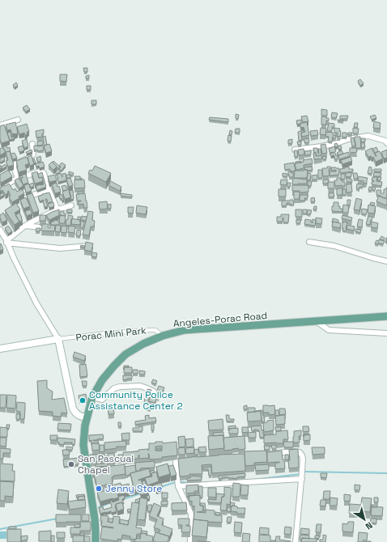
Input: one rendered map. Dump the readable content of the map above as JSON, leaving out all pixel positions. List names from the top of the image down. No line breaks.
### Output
{"streets":{"main road":["Angeles-Porac Road"],"street":["Porac Mini Park"]},"crossings":[["Angeles-Porac Road","Porac Mini Park"]],"places":["Community Police Assistance Center 2","San Pascual Chapel","Jenny Store"],"north":"bottom right"}
